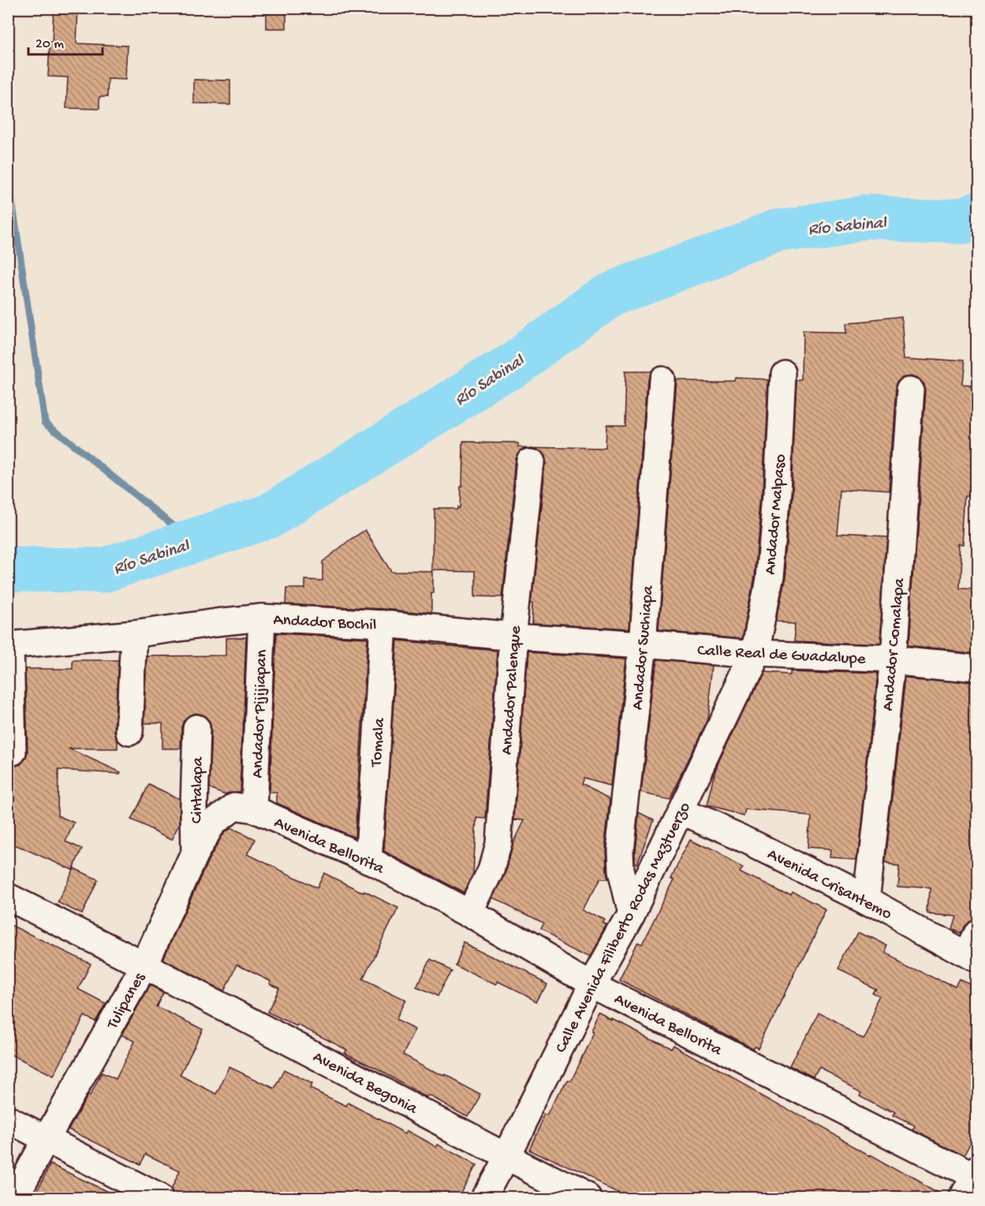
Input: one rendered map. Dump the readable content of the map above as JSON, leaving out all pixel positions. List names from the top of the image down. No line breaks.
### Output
{"streets":{"street":["Andador Malpaso","Andador Bochil","Andador Comalapa","Andador Suchiapa","Calle Real de Guadalupe","Andador Palenque","Andador Pijijiapan","Tomala","Cintalapa","Avenida Bellorita","Avenida Crisantemo","Calle Avenida Filiberto Rodas Maztuerzo","Tulipanes","Avenida Begonia"]},"crossings":[["Andador Malpaso","Calle Real de Guadalupe"],["Andador Malpaso","Calle Avenida Filiberto Rodas Maztuerzo"],["Andador Bochil","Andador Suchiapa"],["Andador Bochil","Calle Real de Guadalupe"],["Andador Bochil","Andador Palenque"],["Andador Bochil","Andador Pijijiapan"],["Andador Bochil","Tomala"],["Andador Comalapa","Calle Real de Guadalupe"],["Andador Comalapa","Avenida Crisantemo"],["Andador Suchiapa","Calle Real de Guadalupe"],["Andador Suchiapa","Calle Avenida Filiberto Rodas Maztuerzo"],["Calle Real de Guadalupe","Calle Avenida Filiberto Rodas Maztuerzo"],["Andador Palenque","Avenida Bellorita"],["Andador Pijijiapan","Avenida Bellorita"],["Andador Pijijiapan","Tulipanes"],["Tomala","Avenida Bellorita"],["Cintalapa","Tulipanes"],["Avenida Bellorita","Calle Avenida Filiberto Rodas Maztuerzo"],["Avenida Bellorita","Tulipanes"],["Avenida Crisantemo","Calle Avenida Filiberto Rodas Maztuerzo"],["Calle Avenida Filiberto Rodas Maztuerzo","Avenida Begonia"],["Tulipanes","Avenida Begonia"]],"water":["Río Sabinal"],"scale_bar":"20 m"}
